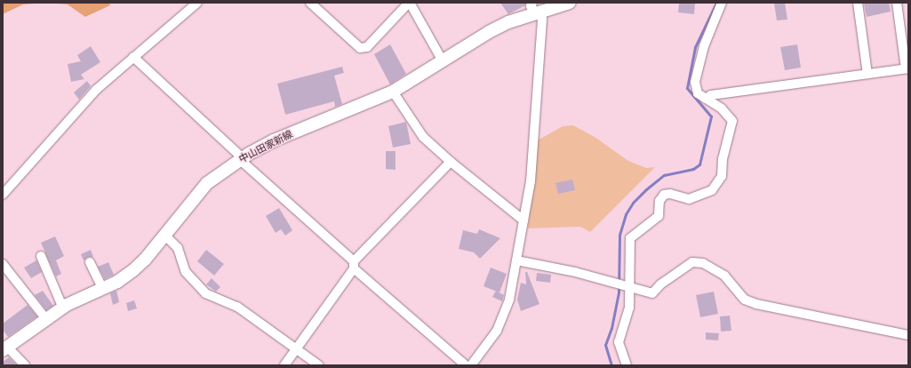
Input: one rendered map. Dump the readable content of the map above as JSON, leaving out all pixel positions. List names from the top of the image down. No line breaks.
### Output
{"streets":{"main road":["中山田家新線"]}}
